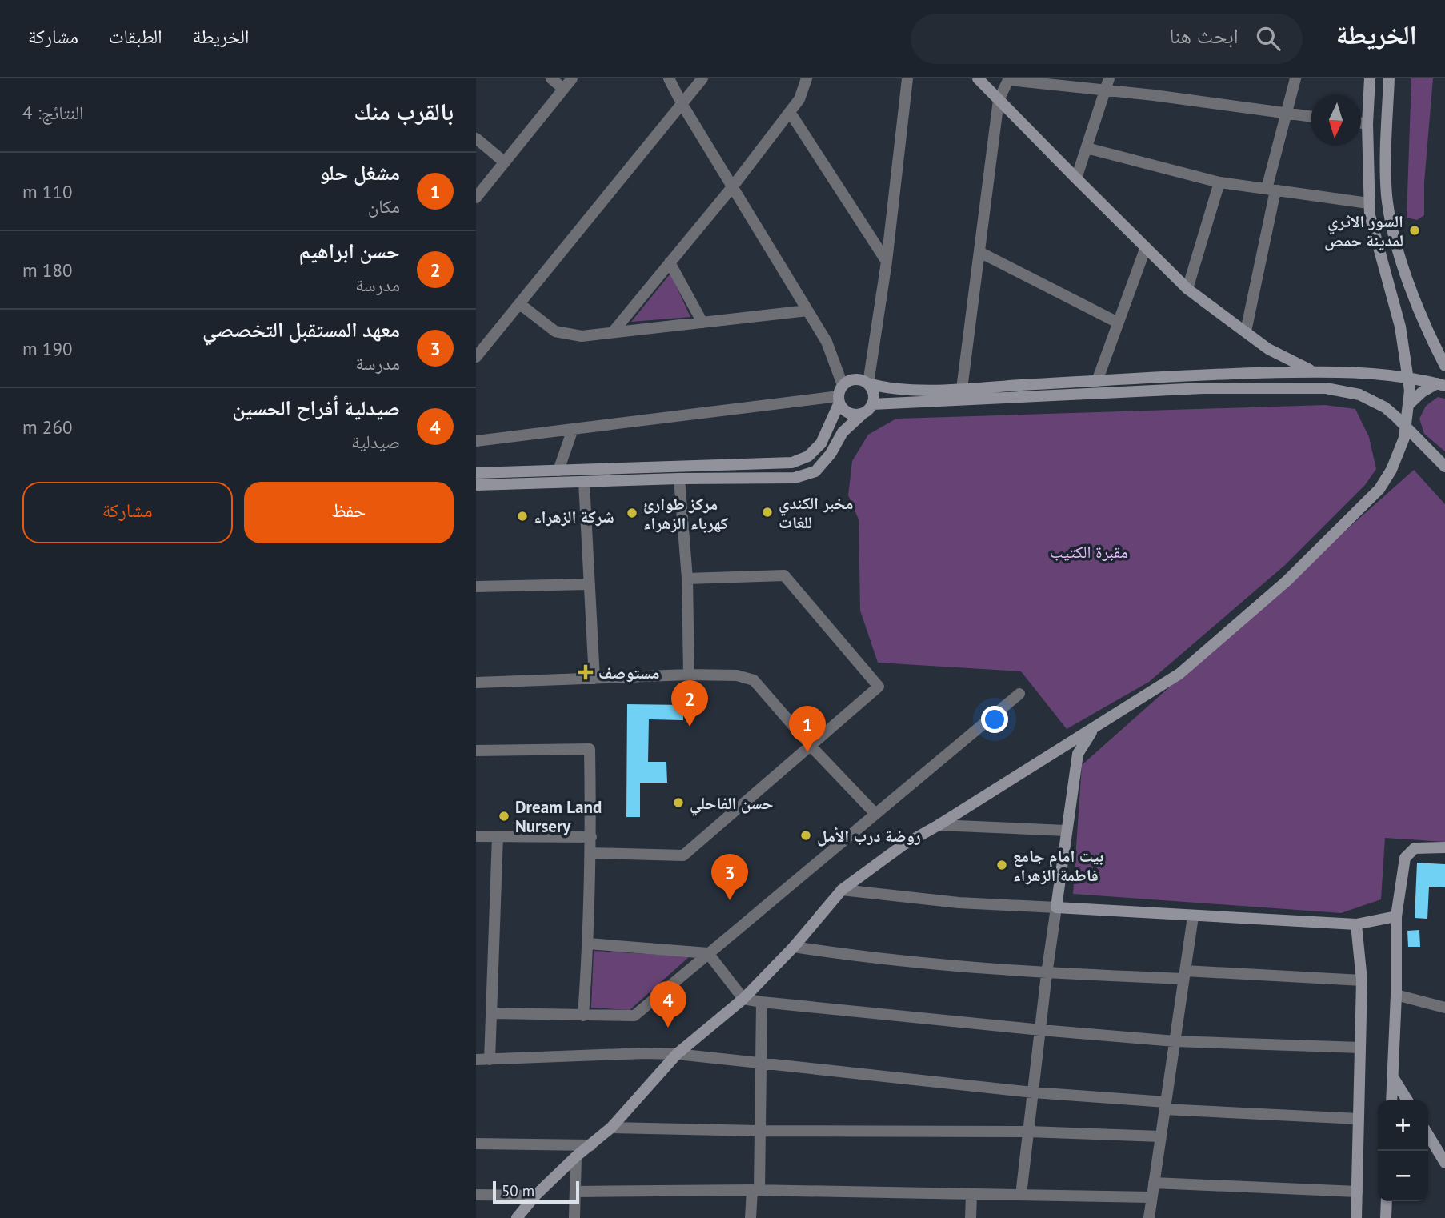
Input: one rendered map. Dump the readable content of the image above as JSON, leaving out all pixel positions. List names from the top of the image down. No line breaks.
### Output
{"parks":["مقبرة الكتيب"],"places":{"other":["السور الاثري لمدينة حمص","مخبر الكندي للغات","مركز طوارئ كهرباء الزهراء","شركة الزهراء","حسن الفاحلي","Dream Land Nursery","روضة درب الأمل","بيت امام جامع فاطمة الزهراء"],"health":["مستوصف"]},"scale_bar":"50 m","north":"bottom","page":{"header":"الخريطة","search":"ابحث هنا","nav":["الخريطة","الطبقات","مشاركة"],"heading":["بالقرب منك","النتائج: 4"],"list":[{"mark":"1","name":"مشغل حلو","note":"مكان","value":"110 m"},{"mark":"2","name":"حسن ابراهيم","note":"مدرسة","value":"180 m"},{"mark":"3","name":"معهد المستقبل التخصصي","note":"مدرسة","value":"190 m"},{"mark":"4","name":"صيدلية أفراح الحسين","note":"صيدلية","value":"260 m"}],"buttons":["حفظ","مشاركة"],"pins":["2","1","3","4"],"map_buttons":["+","−"],"scale":"50 m"}}
